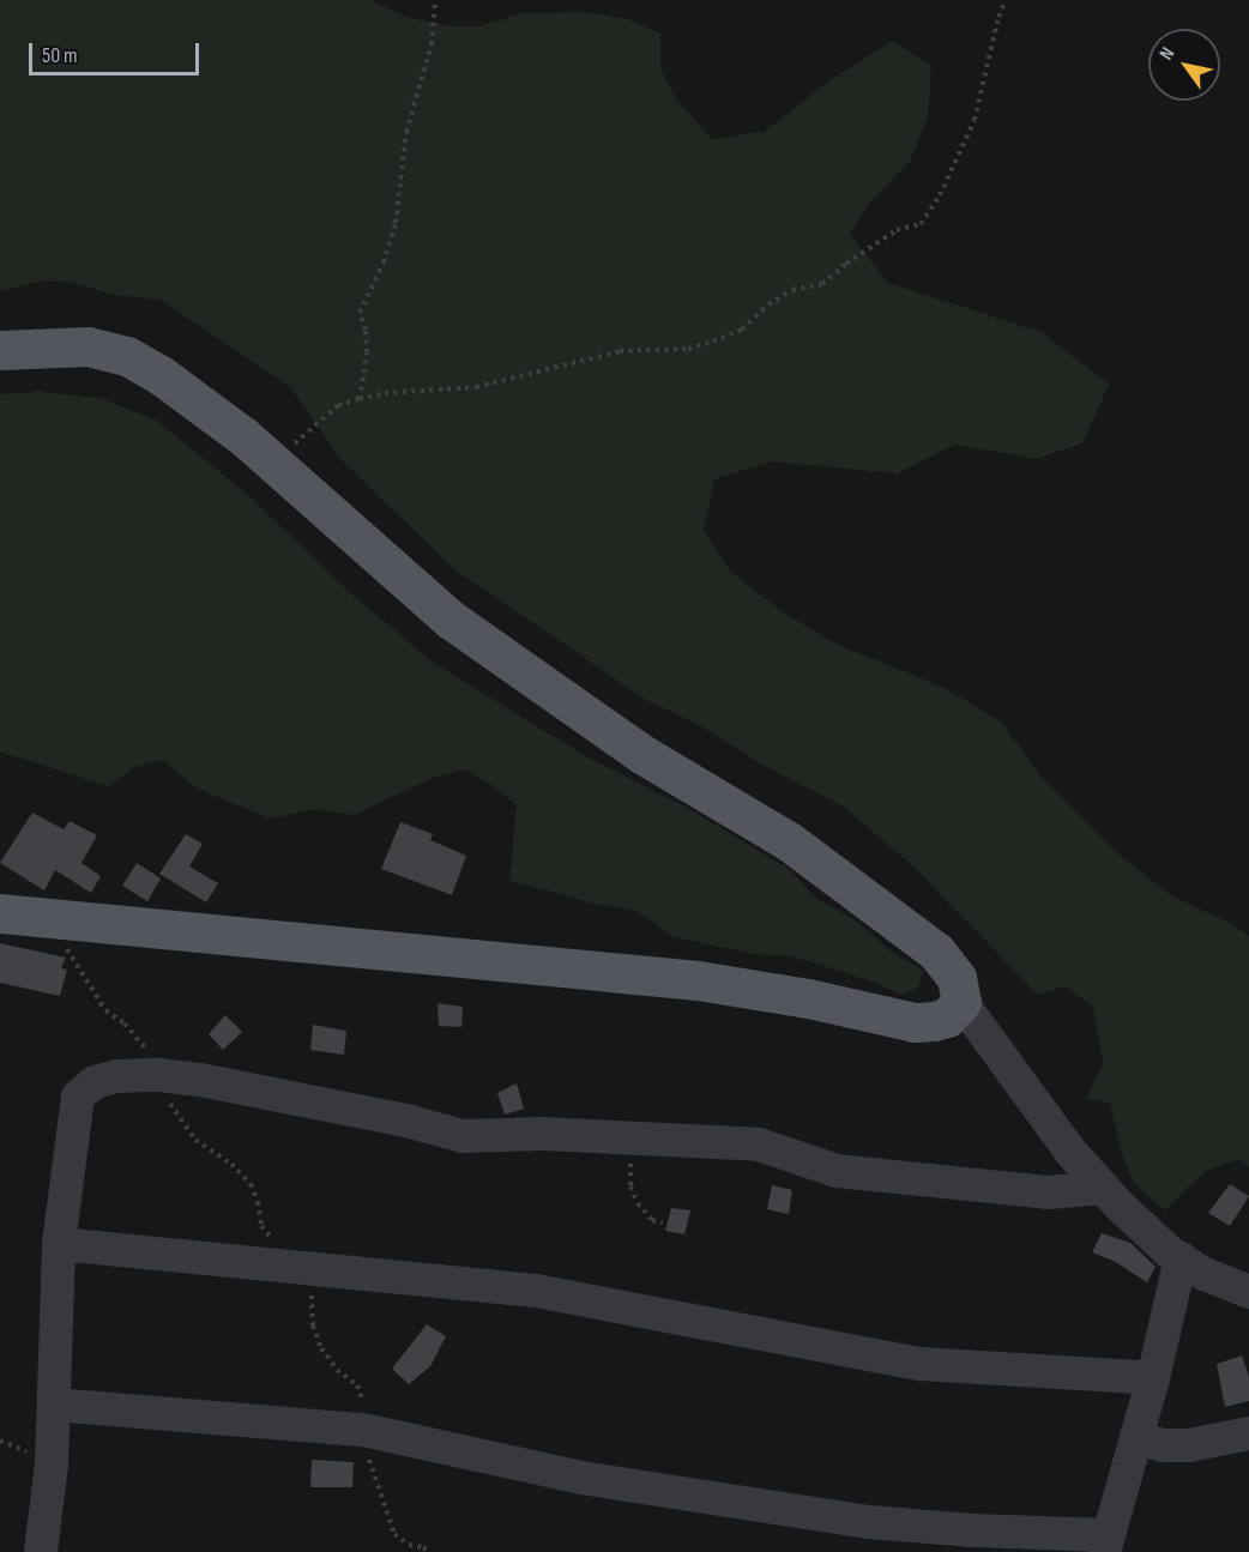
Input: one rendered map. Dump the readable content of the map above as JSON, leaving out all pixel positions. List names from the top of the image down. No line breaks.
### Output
{"scale_bar":"50 m","north":"top left"}
